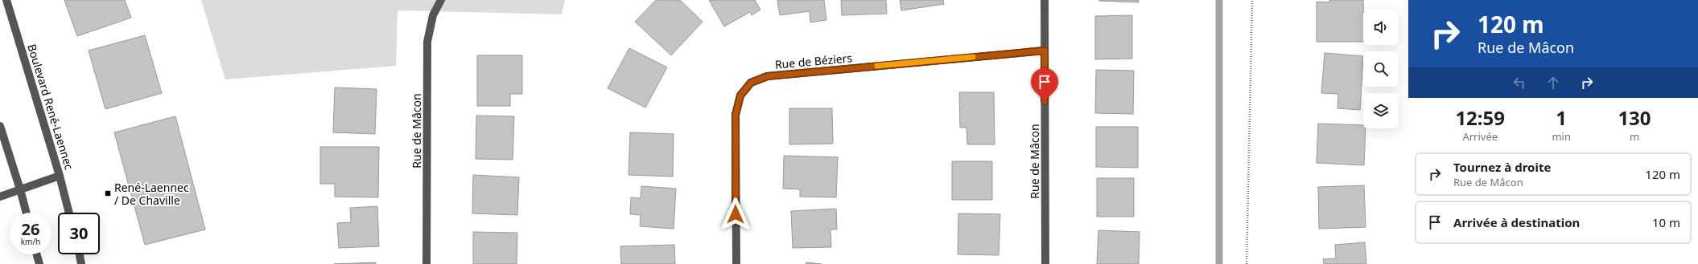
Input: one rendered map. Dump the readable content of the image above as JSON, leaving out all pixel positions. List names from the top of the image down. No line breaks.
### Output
{"streets":{"street":["Rue de Béziers","Boulevard René-Laennec","Rue de Mâcon"]},"crossings":[["Rue de Béziers","Rue de Mâcon"]],"places":{"transit":["René-Laennec / De Chaville"]},"page":{"turn":["120 m","Rue de Mâcon"],"eta":["12:59","Arrivée","1","min","130","m"],"list":[{"name":"Tournez à droite","note":"Rue de Mâcon","value":"120 m"},{"name":"Arrivée à destination","value":"10 m"}],"speed":"26 km/h","limit":"30"}}
